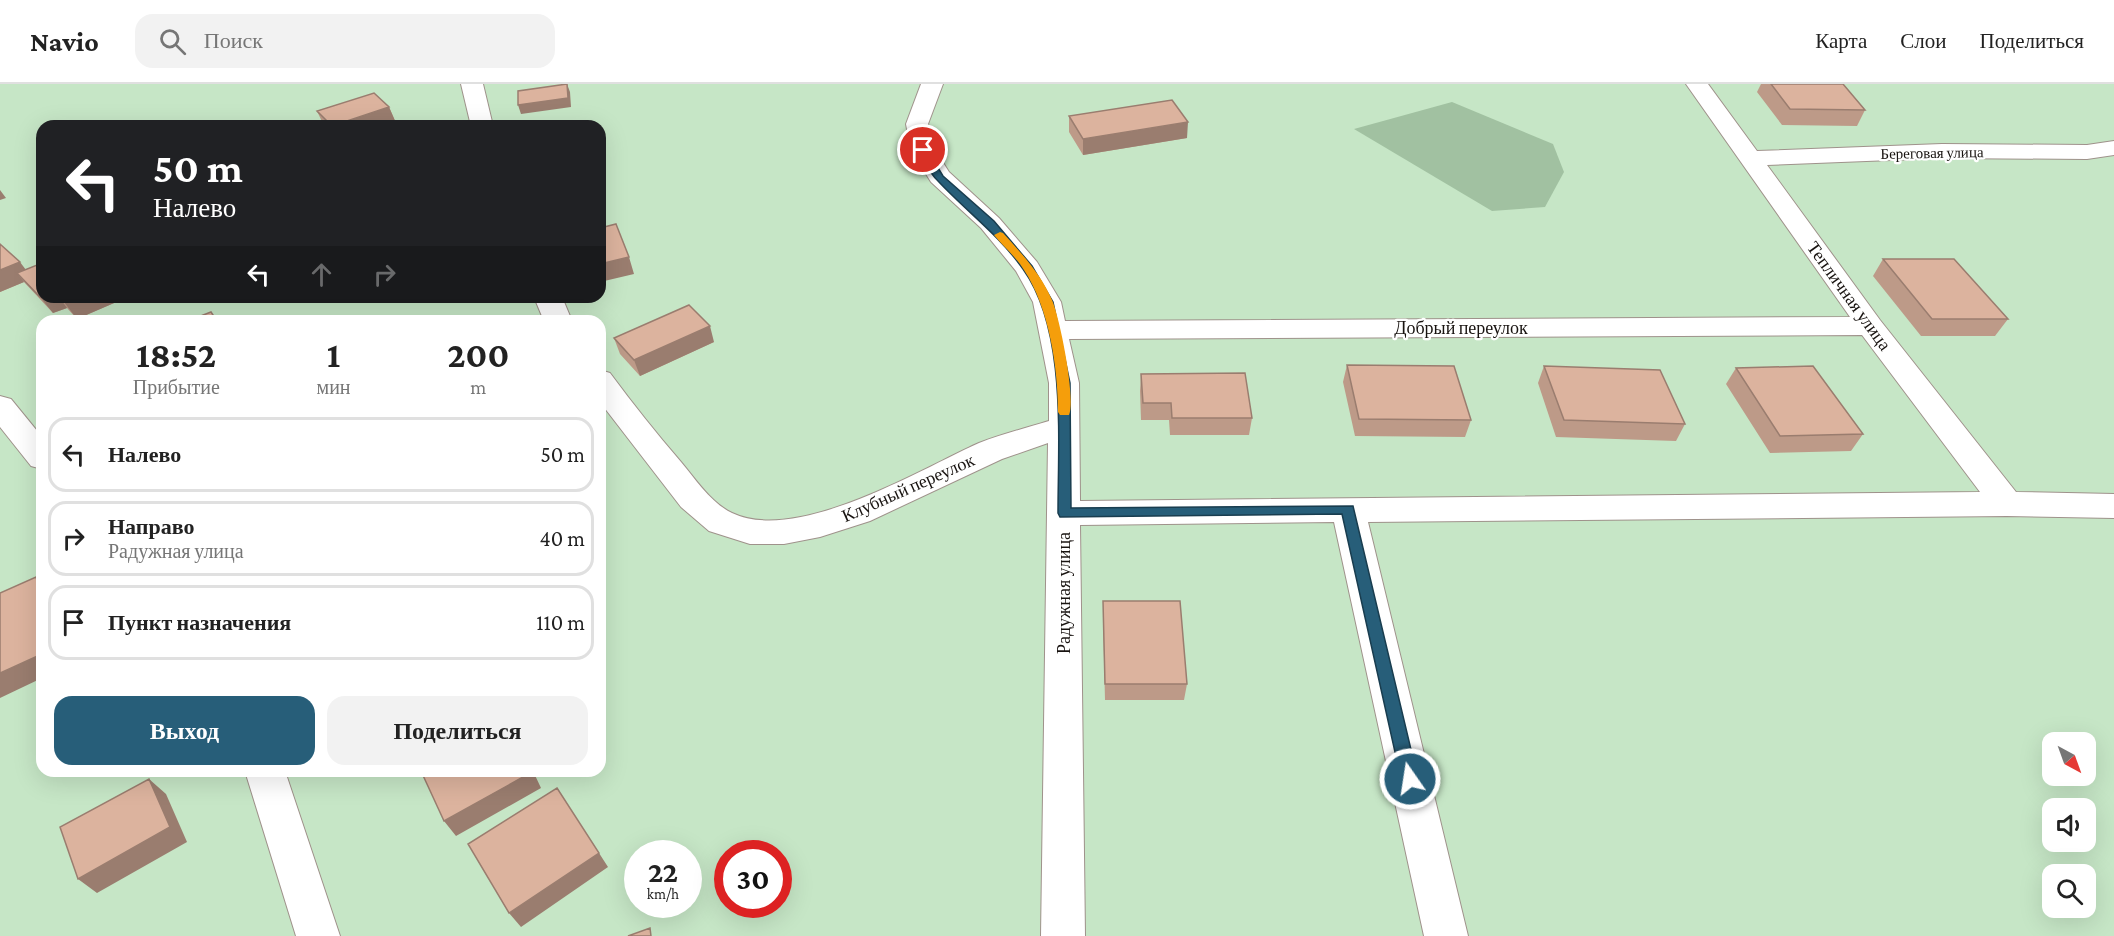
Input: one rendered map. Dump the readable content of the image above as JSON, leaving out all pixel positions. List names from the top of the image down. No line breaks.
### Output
{"streets":{"street":["Береговая улица","Тепличная улица","Добрый переулок","Клубный переулок","Радужная улица"]},"crossings":[["Береговая улица","Тепличная улица"],["Тепличная улица","Добрый переулок"],["Добрый переулок","Радужная улица"],["Клубный переулок","Радужная улица"]],"north":"bottom right","page":{"header":"Navio","search":"Поиск","nav":["Карта","Слои","Поделиться"],"turn":["50 m","Налево"],"eta":["18:52","Прибытие","1","мин","200","m"],"list":[{"name":"Налево","value":"50 m"},{"name":"Направо","note":"Радужная улица","value":"40 m"},{"name":"Пункт назначения","value":"110 m"}],"buttons":["Выход","Поделиться"],"speed":"22 km/h","limit":"30"}}
